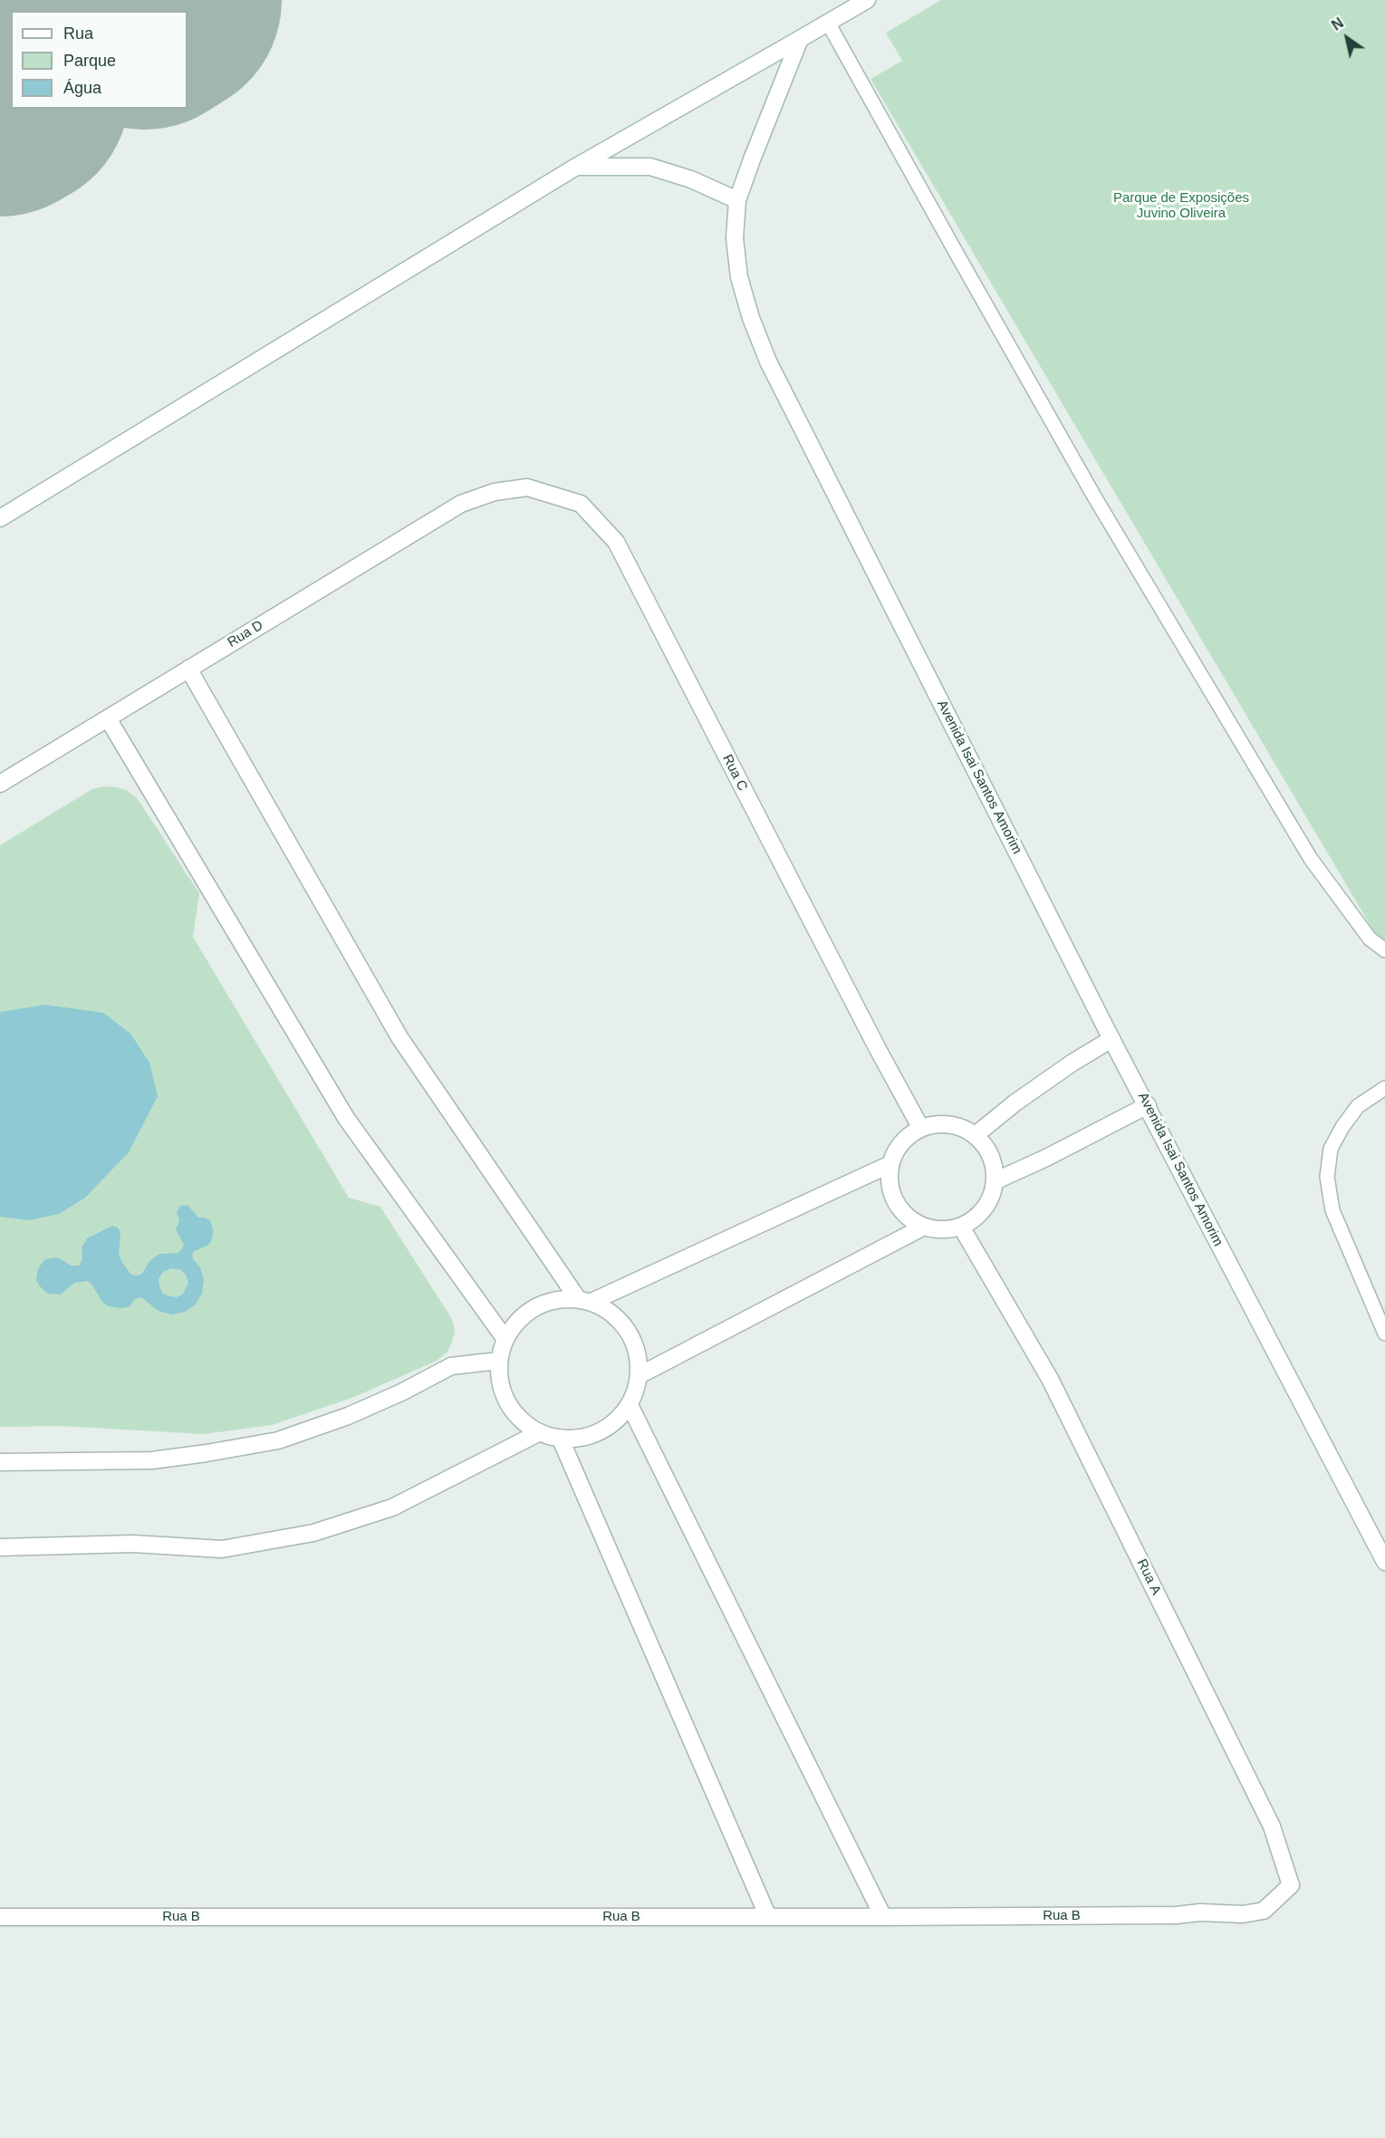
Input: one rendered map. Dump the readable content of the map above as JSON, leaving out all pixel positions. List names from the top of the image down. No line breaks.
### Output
{"streets":{"street":["Rua D","Rua C","Avenida Isai Santos Amorim","Rua A","Rua B"]},"crossings":[["Rua D","Rua C"],["Rua C","Rua A"],["Rua A","Rua B"]],"parks":["Parque de Exposições Juvino Oliveira"],"legend":["Rua","Parque","Água"],"north":"top left"}
